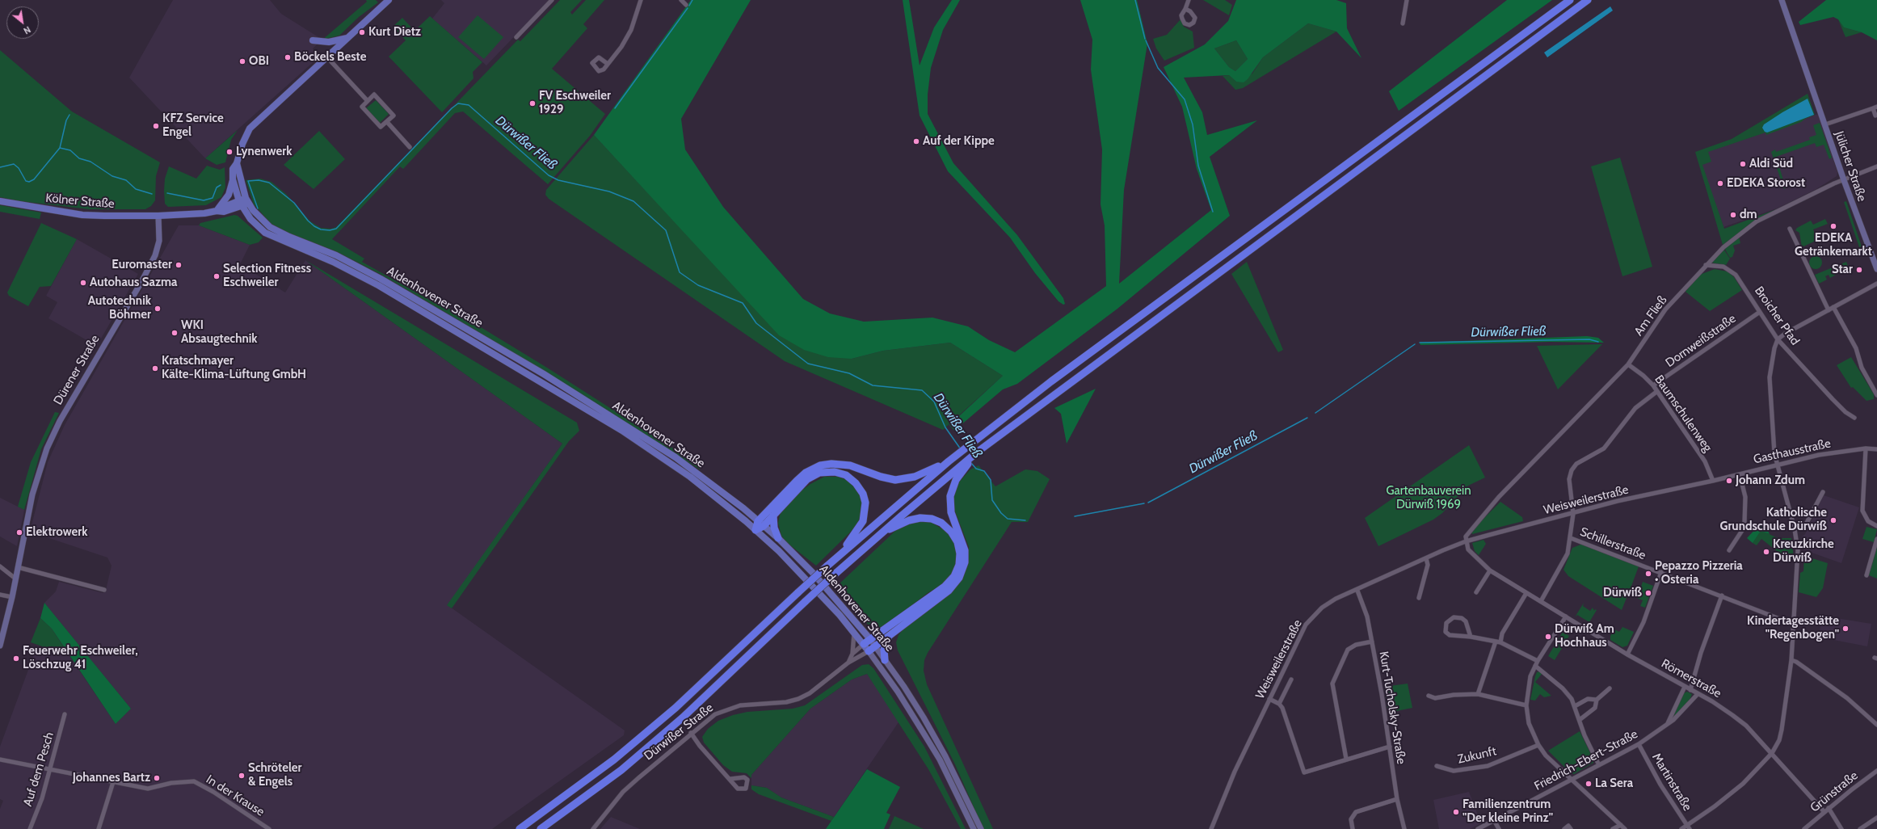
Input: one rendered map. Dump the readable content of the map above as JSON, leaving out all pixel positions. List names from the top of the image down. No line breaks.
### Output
{"streets":{"main road":["Kölner Straße","Aldenhovener Straße"],"street":["Jülicher Straße","Am Fließ","Broicher Pfad","Dornweißstraße","Dürener Straße","Baumschulenweg","Gasthausstraße","Weisweilerstraße","Schillerstraße","Römerstraße","Kurt-Tucholsky-Straße","Dürwißer Straße","Zukunft","Friedrich-Ebert-Straße","Auf dem Pesch","Martinstraße","Grünstraße","In der Krause"]},"crossings":[["Jülicher Straße","Am Fließ"],["Kölner Straße","Dürener Straße"],["Aldenhovener Straße","Dürwißer Straße"],["Am Fließ","Broicher Pfad"],["Am Fließ","Baumschulenweg"],["Am Fließ","Weisweilerstraße"],["Am Fließ","Römerstraße"],["Broicher Pfad","Dornweißstraße"],["Dornweißstraße","Baumschulenweg"],["Baumschulenweg","Gasthausstraße"],["Baumschulenweg","Weisweilerstraße"],["Gasthausstraße","Weisweilerstraße"],["Weisweilerstraße","Römerstraße"],["Weisweilerstraße","Kurt-Tucholsky-Straße"],["Römerstraße","Friedrich-Ebert-Straße"],["Römerstraße","Grünstraße"],["Friedrich-Ebert-Straße","Martinstraße"],["Auf dem Pesch","In der Krause"]],"water":["Dürwißer Fließ"],"parks":["Gartenbauverein Dürwiß 1969"],"places":["Kurt Dietz","Böckels Beste","OBI","FV Eschweiler 1929","KFZ Service Engel","Auf der Kippe","Lynenwerk","Aldi Süd","EDEKA Storost","dm","EDEKA Getränkemarkt","Euromaster","Star","Selection Fitness Eschweiler","Autohaus Sazma","Autotechnik Böhmer","WKI Absaugtechnik","Kratschmayer Kälte-Klima-Lüftung GmbH","Johann Zdum","Katholische Grundschule Dürwiß","Elektrowerk","Kreuzkirche Dürwiß","Pepazzo Pizzeria • Osteria","Dürwiß","Kindertagesstätte \"Regenbogen\"","Dürwiß Am Hochhaus","Feuerwehr Eschweiler, Löschzug 41","Schröteler & Engels","Johannes Bartz","La Sera","Familienzentrum \"Der kleine Prinz\""],"north":"bottom right"}
